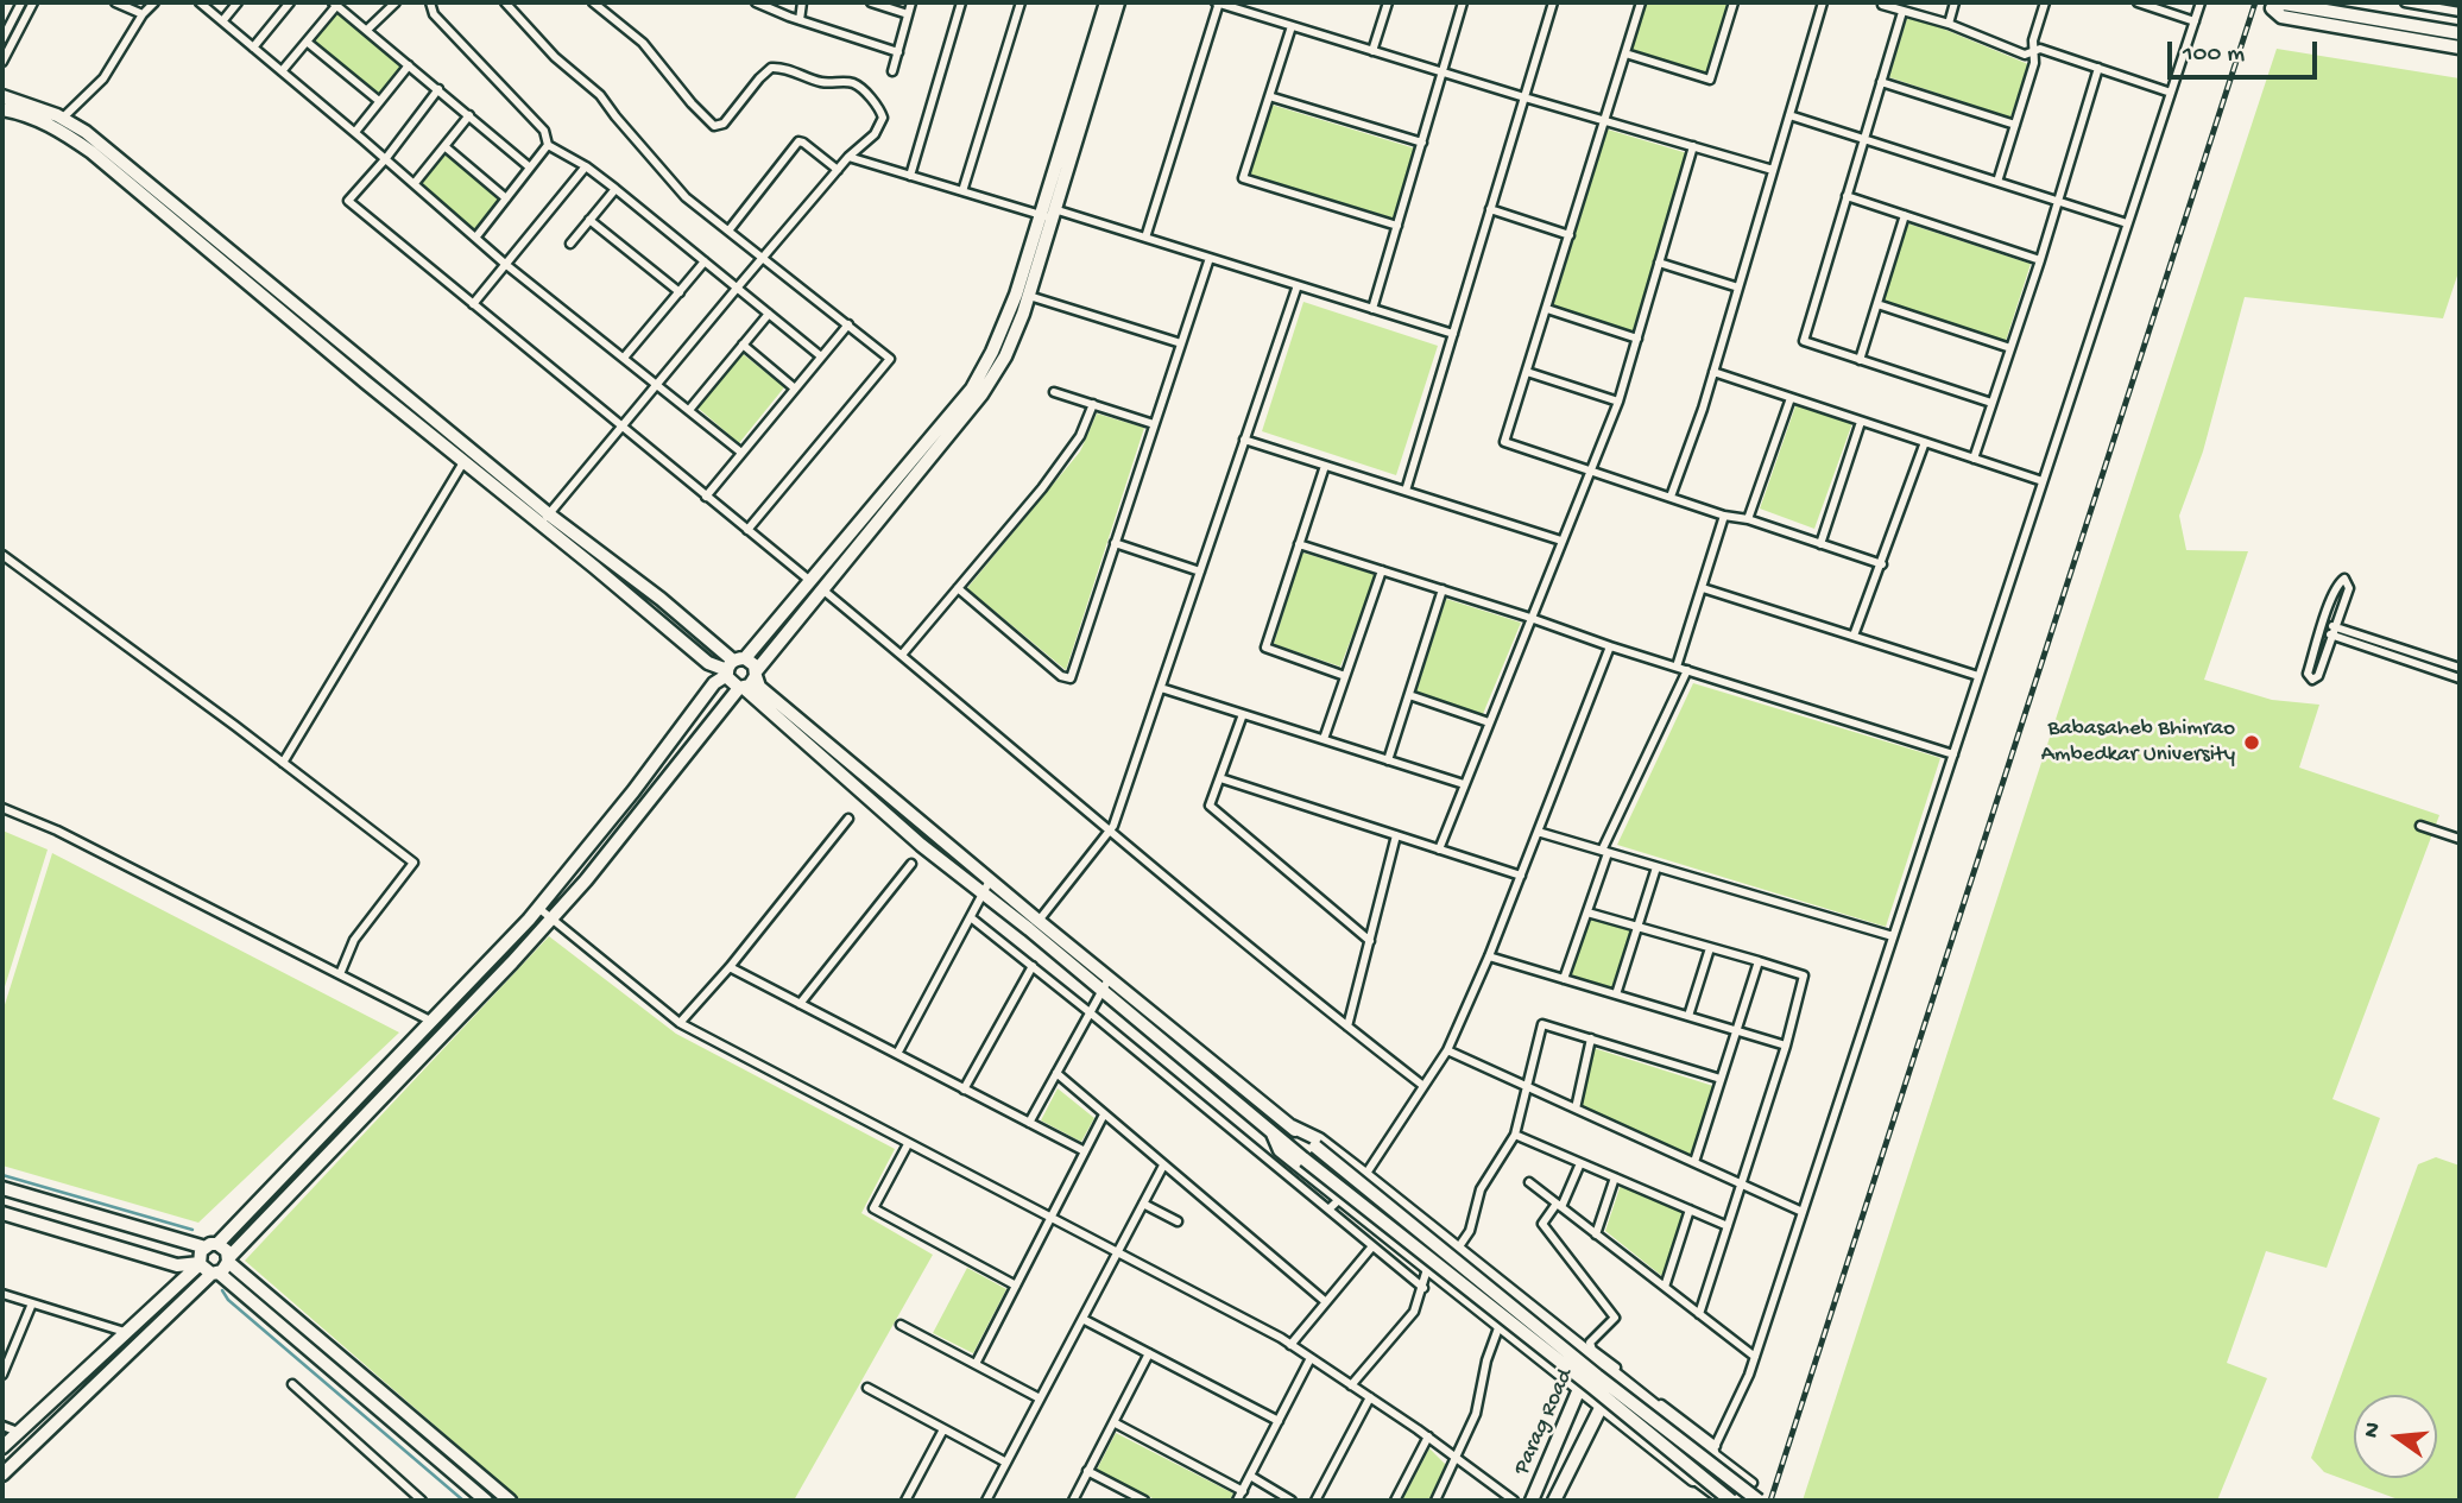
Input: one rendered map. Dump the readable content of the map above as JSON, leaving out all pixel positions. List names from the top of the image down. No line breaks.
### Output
{"streets":{"street":["Parag Road"]},"places":["Babasaheb Bhimrao Ambedkar University"],"scale_bar":"100 m","north":"left"}
